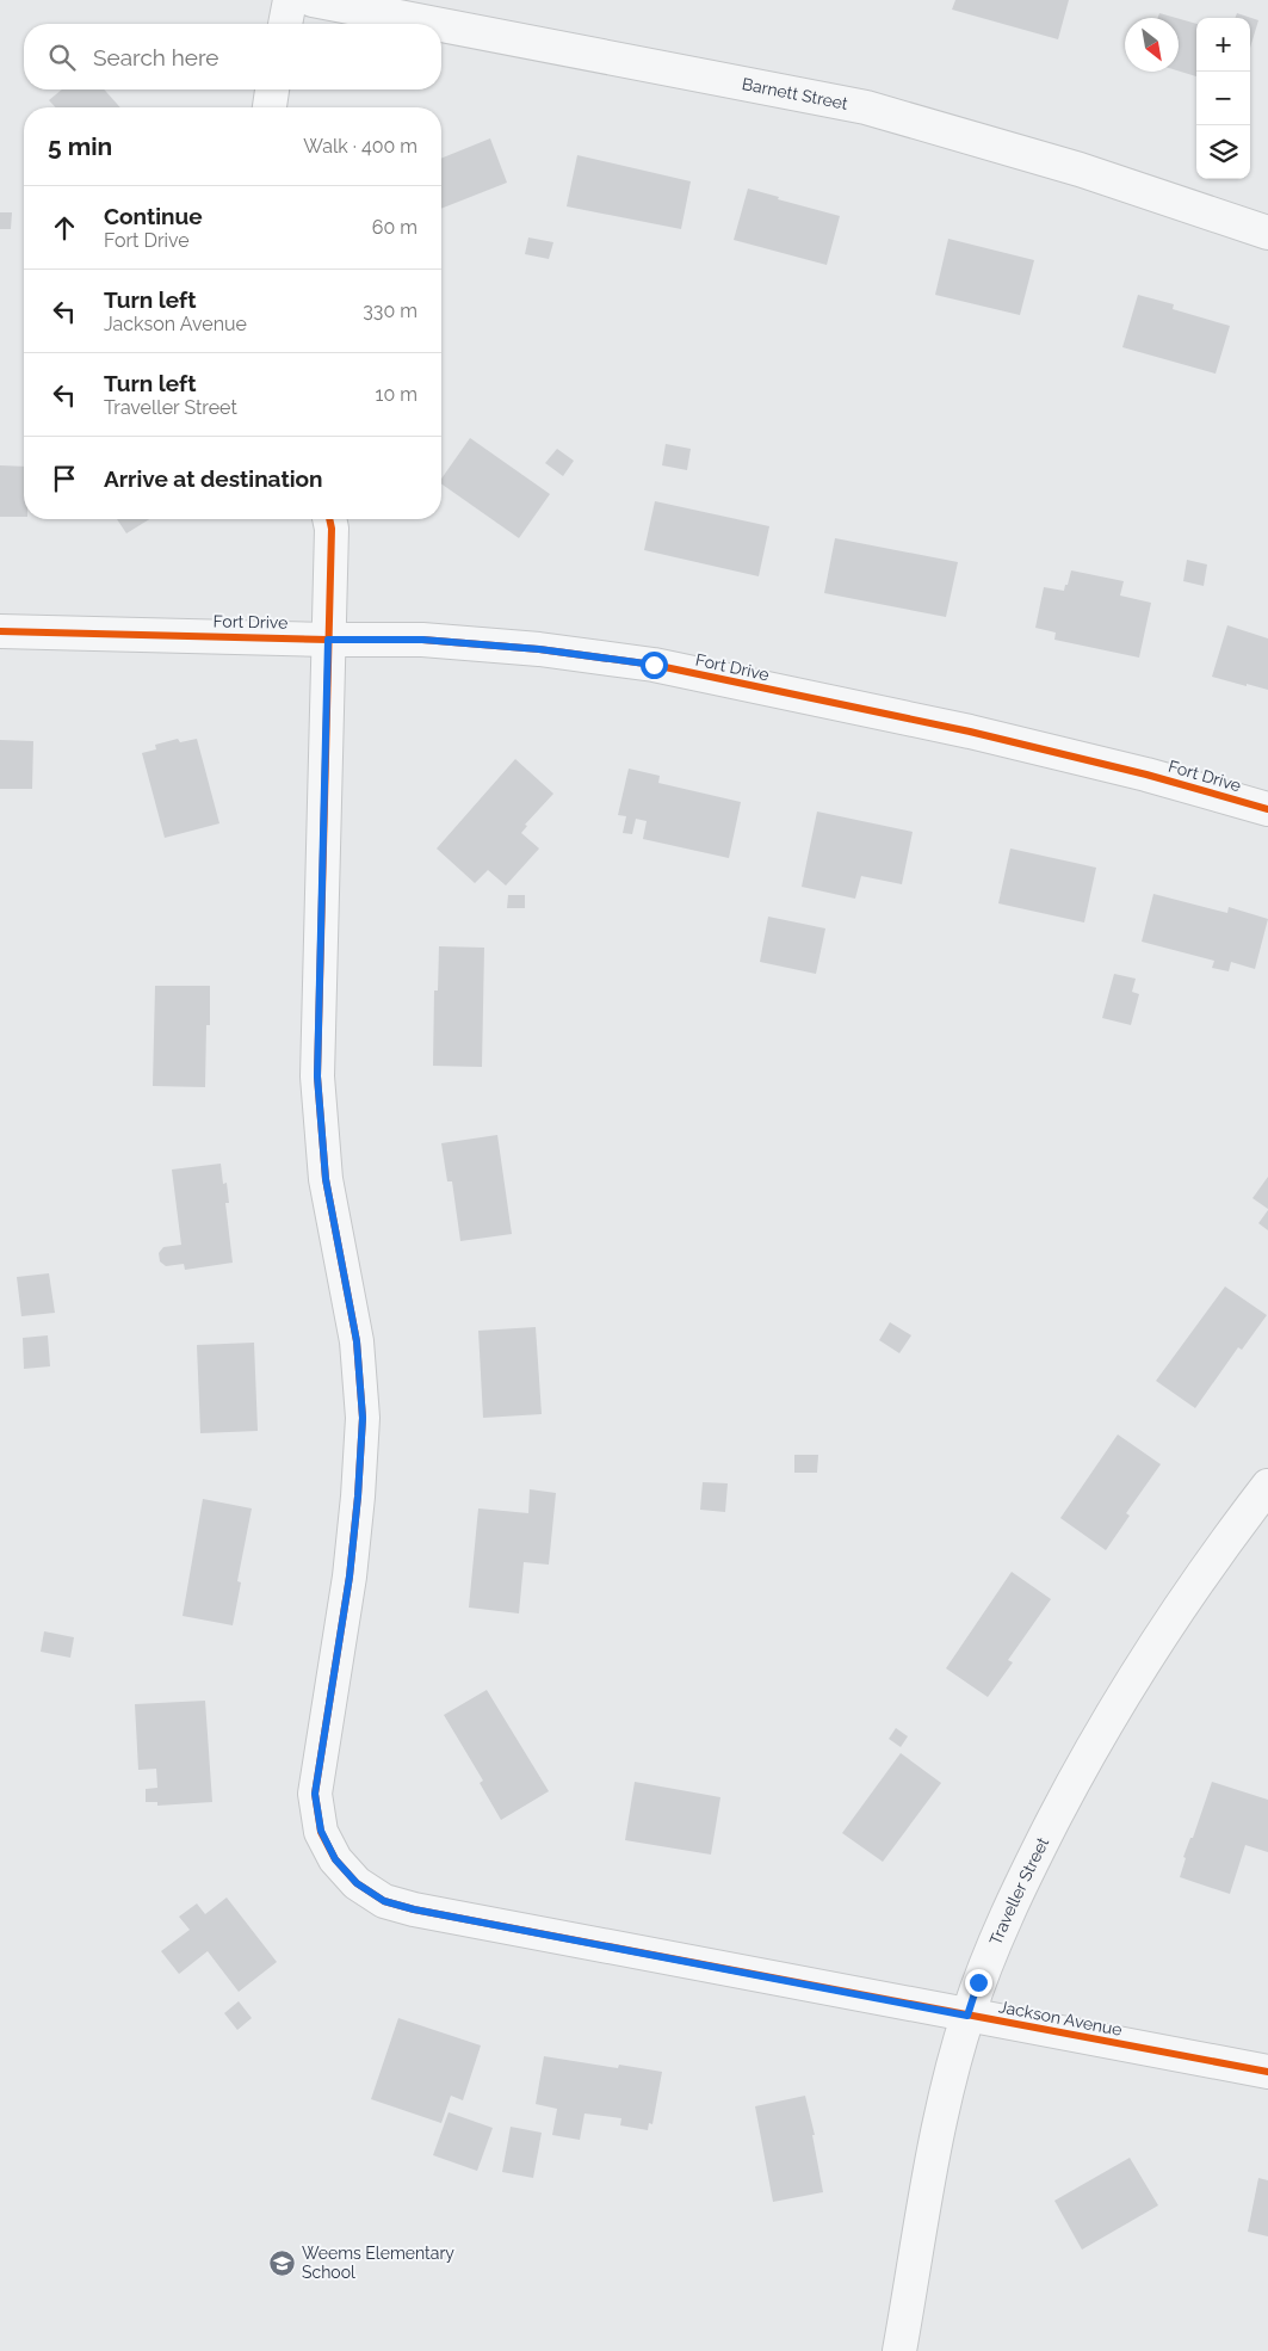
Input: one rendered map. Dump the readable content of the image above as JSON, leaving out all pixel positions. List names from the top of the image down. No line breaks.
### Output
{"streets":{"street":["Barnett Street","Fort Drive","Traveller Street","Jackson Avenue"]},"crossings":[["Fort Drive","Jackson Avenue"],["Traveller Street","Jackson Avenue"]],"places":{"school or university":["Weems Elementary School"]},"north":"bottom right","page":{"map_buttons":["+","−"],"search":"Search here","heading":["5 min","Walk · 400 m"],"list":[["Continue","Fort Drive","60 m"],["Turn left","Jackson Avenue","330 m"],["Turn left","Traveller Street","10 m"],"Arrive at destination"]}}
